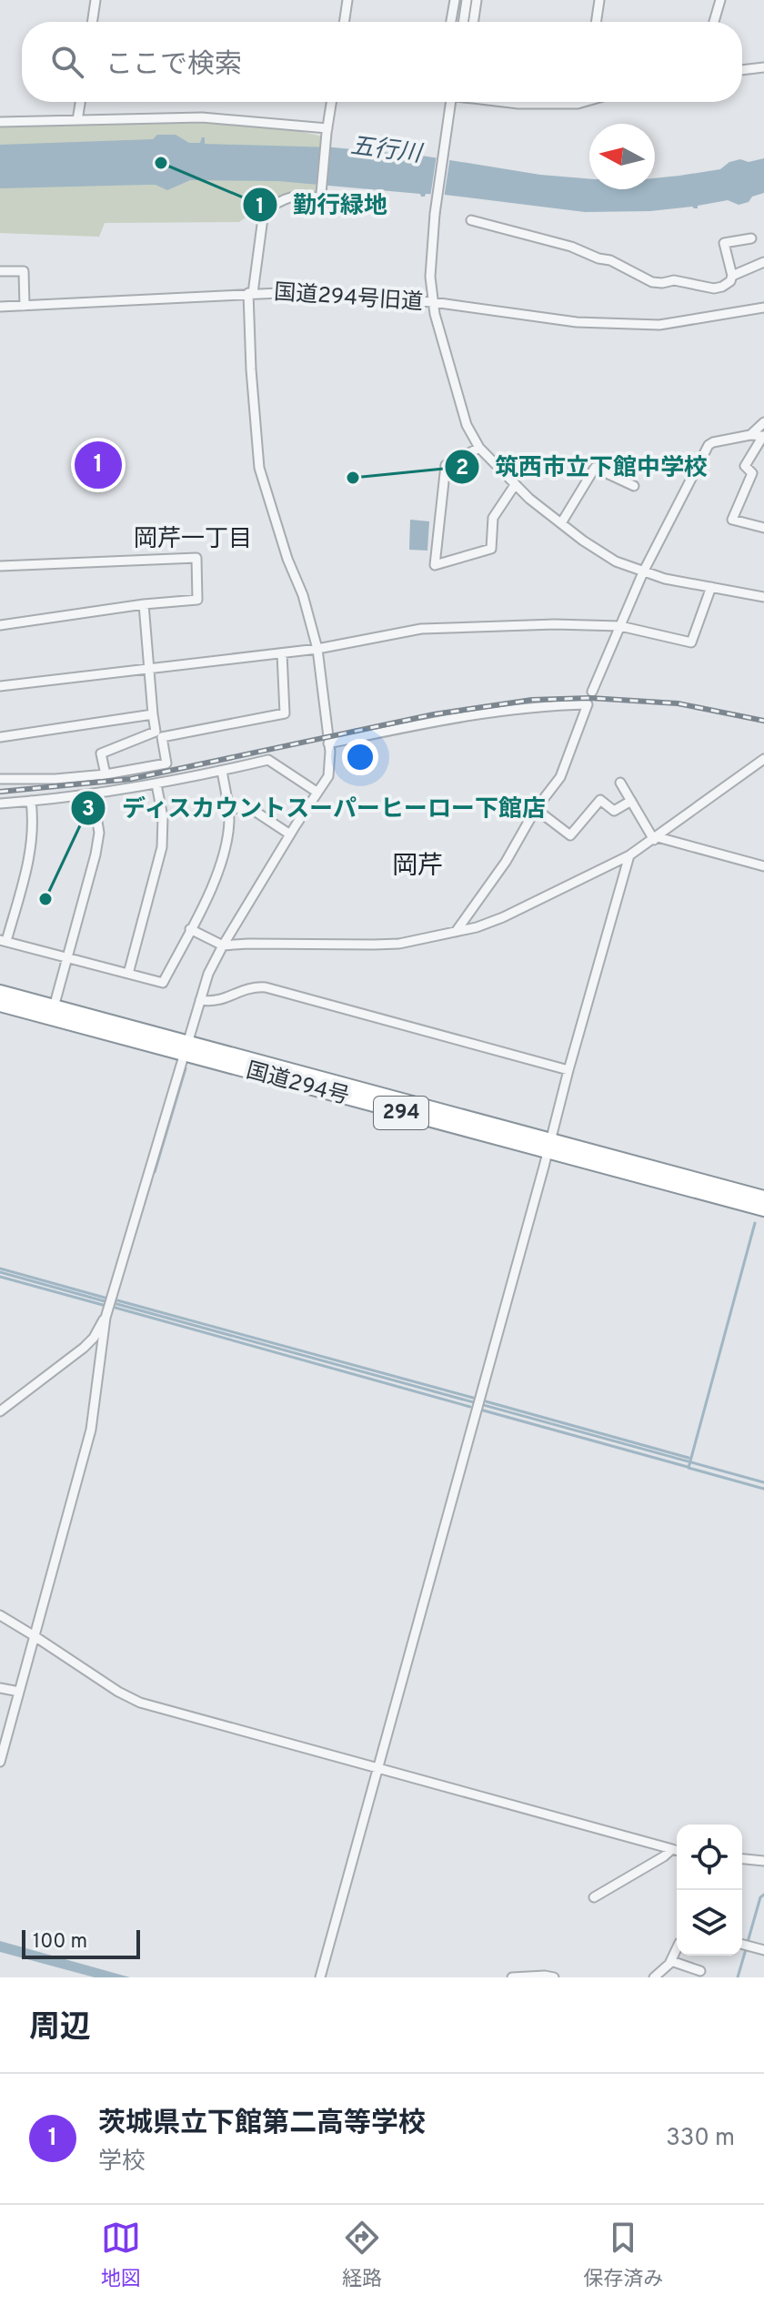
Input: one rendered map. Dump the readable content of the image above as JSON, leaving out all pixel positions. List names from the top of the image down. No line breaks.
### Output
{"streets":{"highway":["国道294号","294"],"street":["国道294号旧道"]},"districts":["岡芹一丁目","岡芹"],"water":["五行川"],"places":["勤行緑地","筑西市立下館中学校","ディスカウントスーパーヒーロー下館店"],"scale_bar":"100 m","north":"left","page":{"search":"ここで検索","pins":"1","scale":"100 m","heading":"周辺","list":[{"mark":"1","name":"茨城県立下館第二高等学校","note":"学校","value":"330 m"}],"nav":["地図","経路","保存済み"]}}
